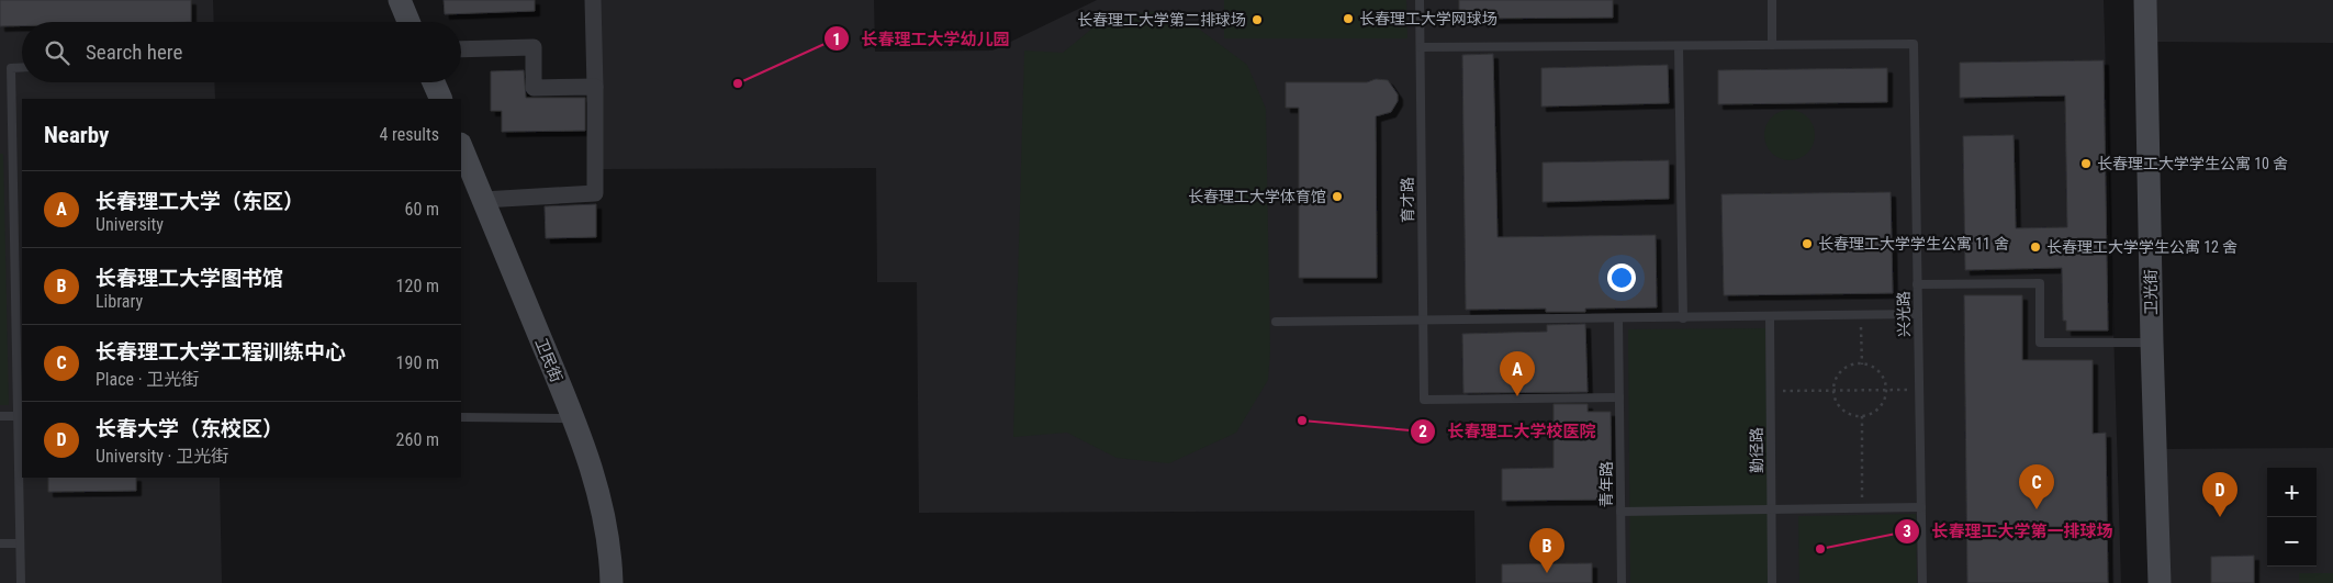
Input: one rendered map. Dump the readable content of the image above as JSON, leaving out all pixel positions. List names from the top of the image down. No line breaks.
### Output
{"streets":{"main road":["卫光街","卫民街"],"lane":["育才路","兴光路","勤径路","青年路"]},"crossings":[["育才路","青年路"]],"places":["长春理工大学网球场","长春理工大学第二排球场","长春理工大学幼儿园","长春理工大学学生公寓 10 舍","长春理工大学体育馆","长春理工大学学生公寓 11 舍","长春理工大学学生公寓 12 舍","长春理工大学校医院","长春理工大学第一排球场"],"page":{"search":"Search here","heading":["Nearby","4 results"],"list":[{"mark":"A","name":"长春理工大学（东区）","note":"University","value":"60 m"},{"mark":"B","name":"长春理工大学图书馆","note":"Library","value":"120 m"},{"mark":"C","name":"长春理工大学工程训练中心","note":"Place · 卫光街","value":"190 m"},{"mark":"D","name":"长春大学（东校区）","note":"University · 卫光街","value":"260 m"}],"pins":["A","C","D","B"],"map_buttons":["+","−"]}}
